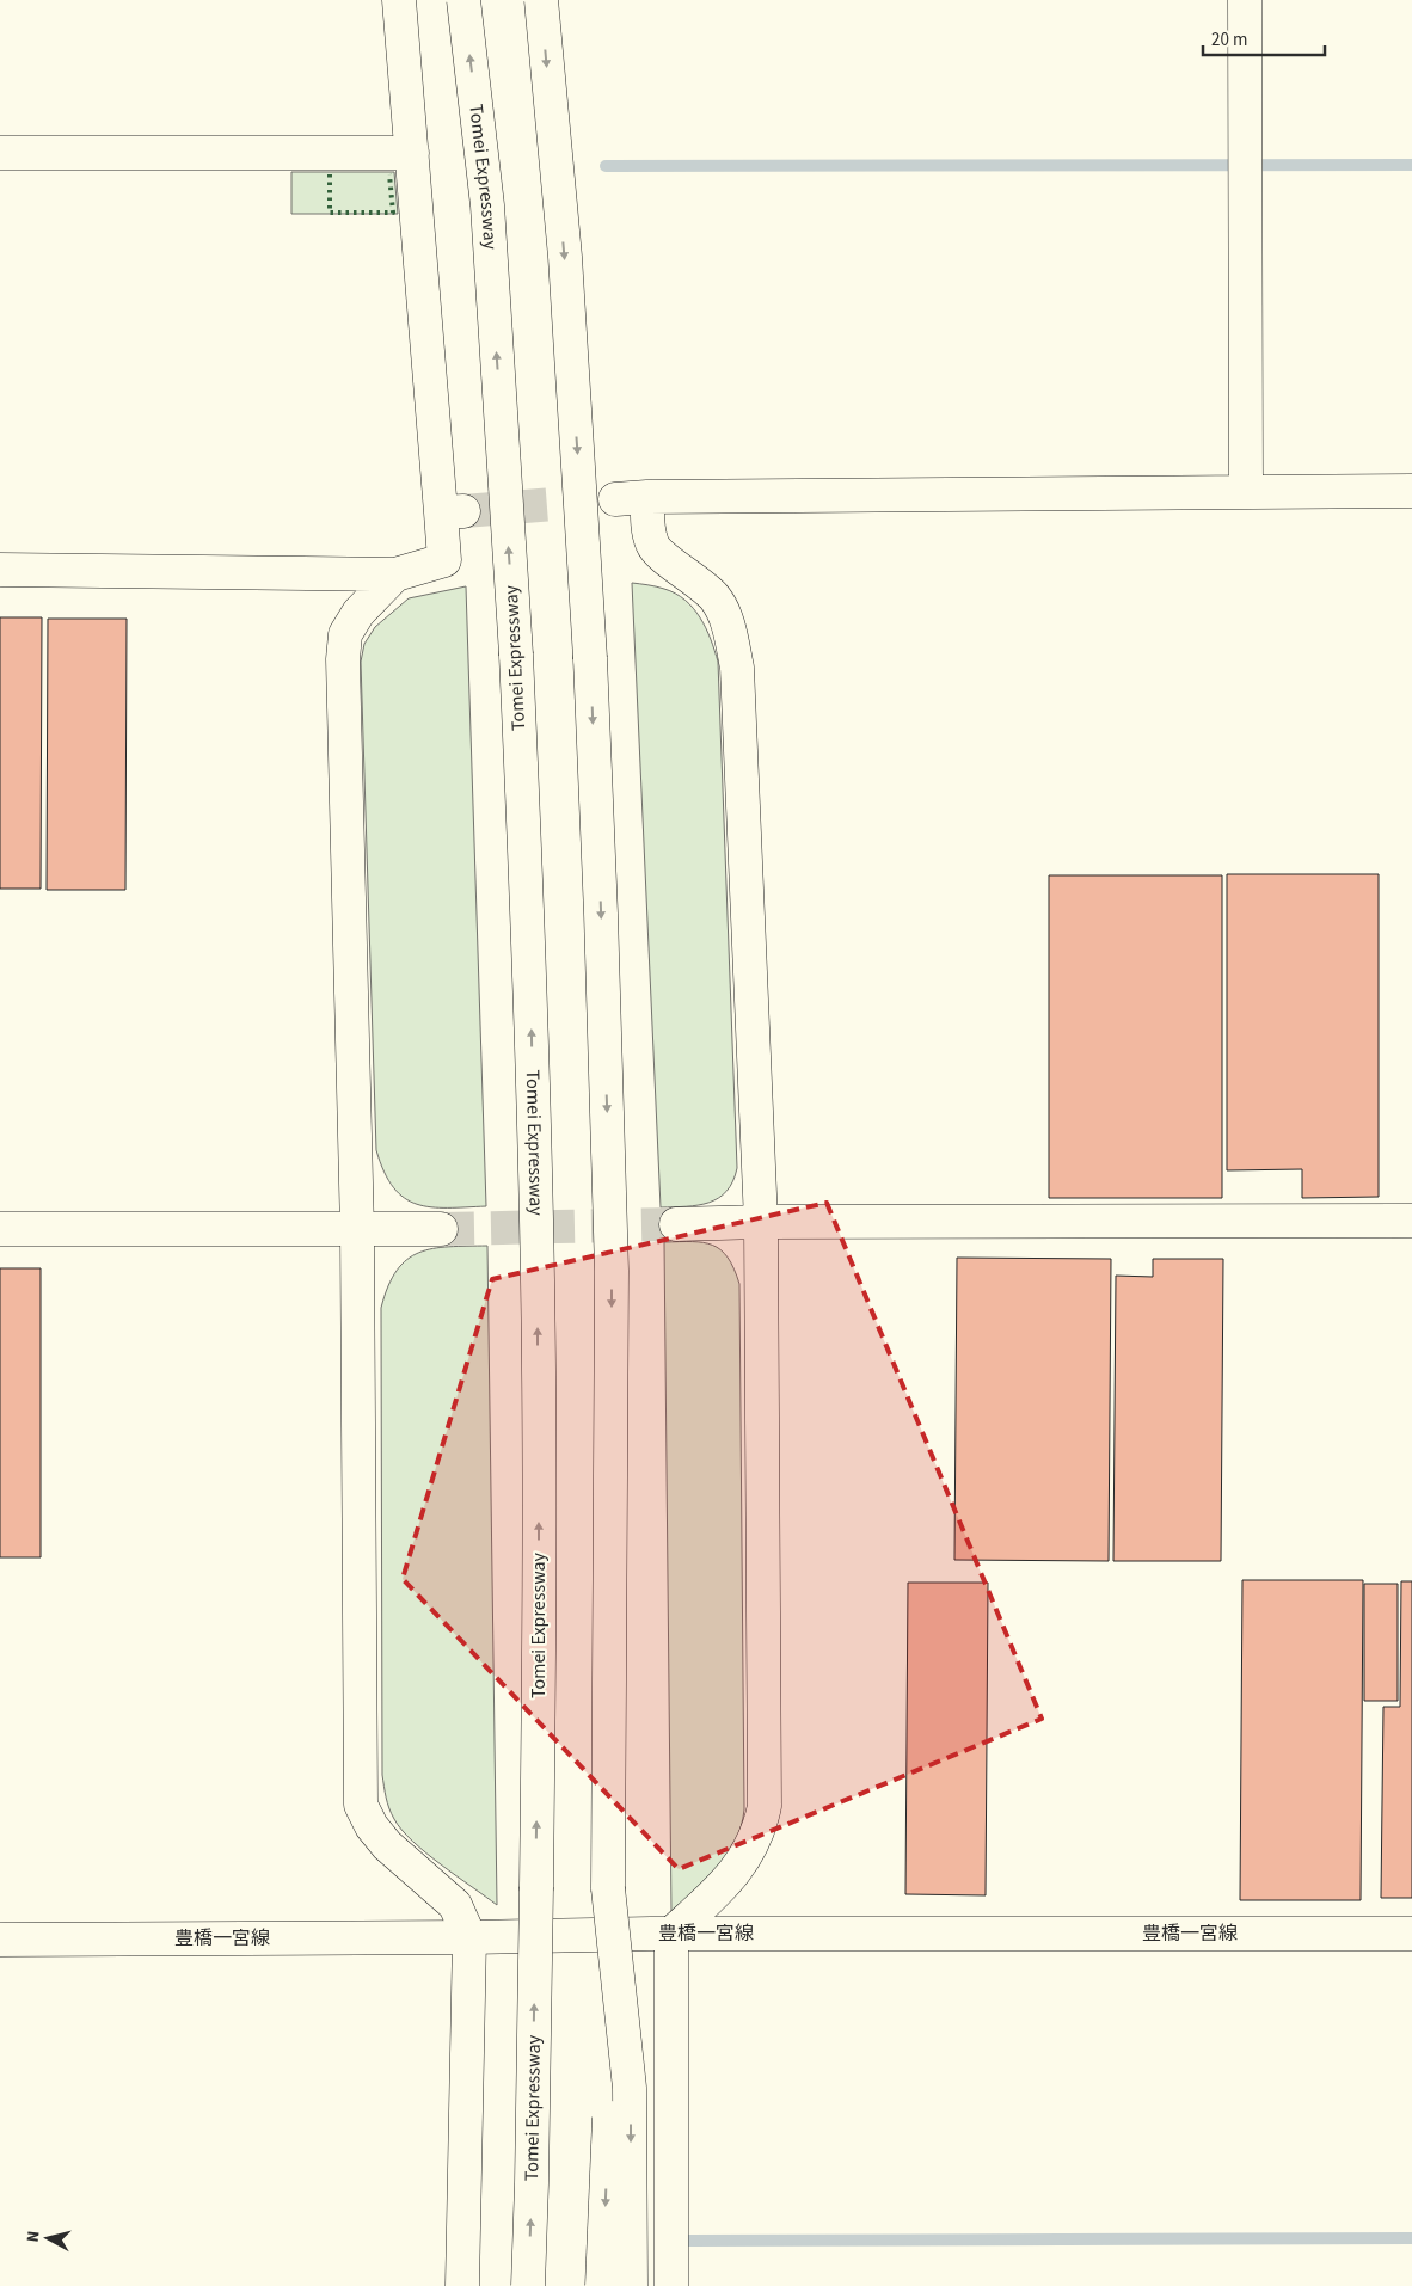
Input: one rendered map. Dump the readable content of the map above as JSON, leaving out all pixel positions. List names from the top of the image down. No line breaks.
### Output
{"streets":{"main road":["Tomei Expressway","豊橋一宮線"]},"scale_bar":"20 m","north":"left"}
